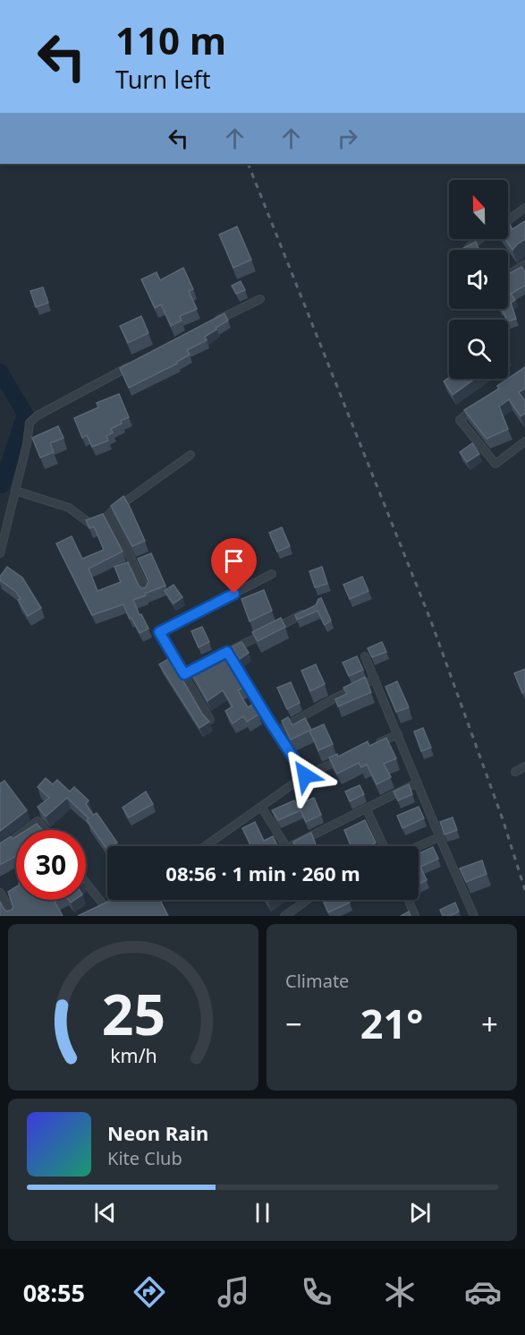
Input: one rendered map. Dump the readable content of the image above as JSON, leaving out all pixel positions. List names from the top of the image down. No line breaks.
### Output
{"north":"top","page":{"turn":["110 m","Turn left"],"limit":"30","trip":"08:56 · 1 min · 260 m","tile":"Climate","heat":["−","21°","+"],"song":["Neon Rain","Kite Club"],"tabs":"08:55","gauge":["25","km/h"]}}
